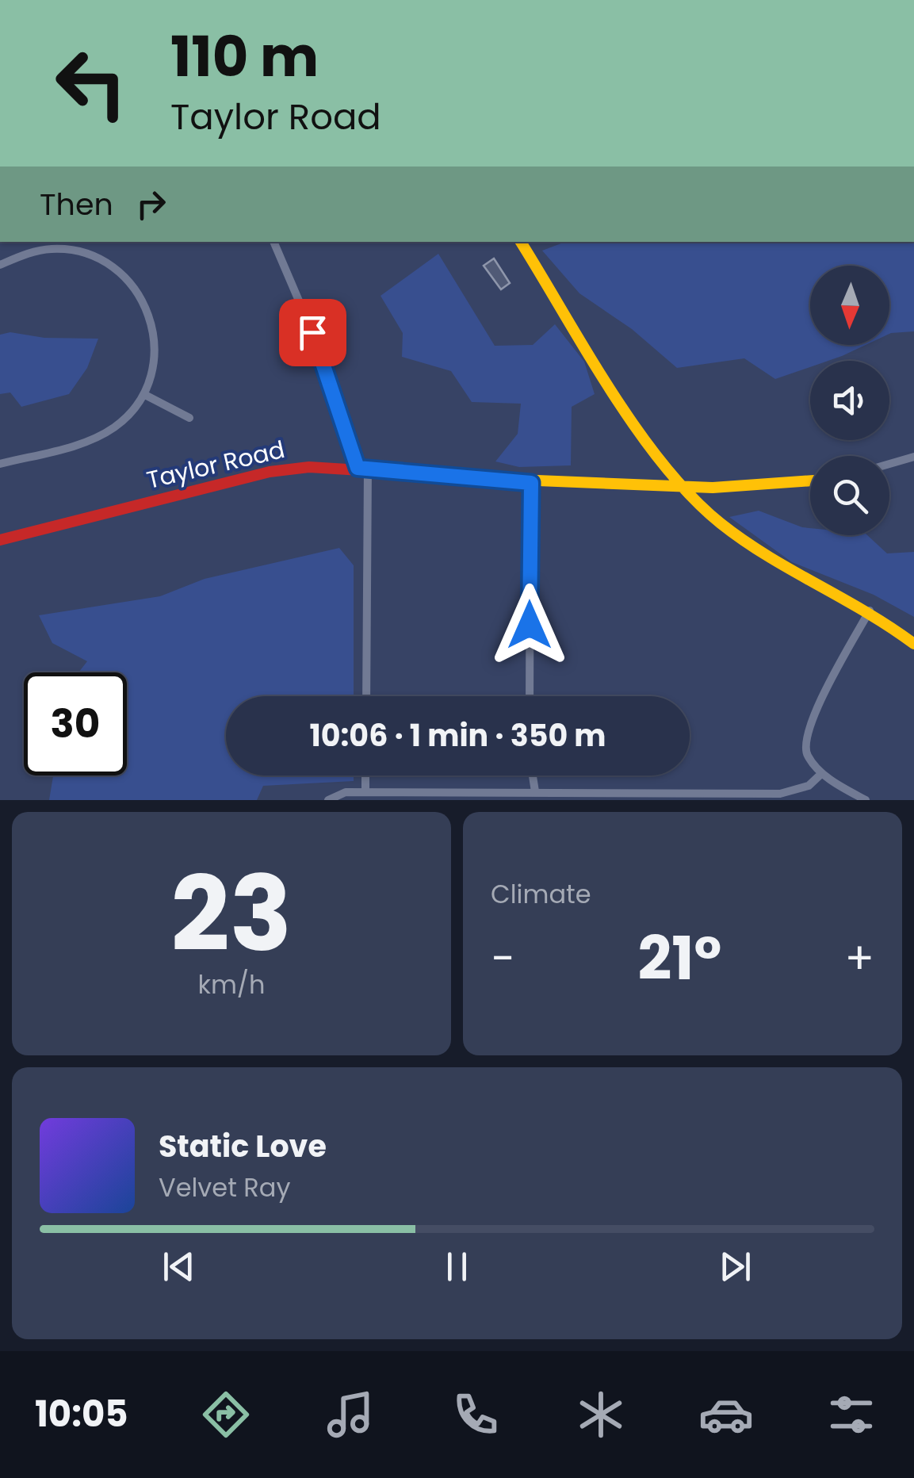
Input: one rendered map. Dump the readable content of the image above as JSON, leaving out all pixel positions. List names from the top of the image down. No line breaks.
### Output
{"streets":{"street":["Taylor Road"]},"north":"bottom","page":{"turn":["110 m","Taylor Road"],"then":"Then","limit":"30","trip":"10:06 · 1 min · 350 m","tile":[["23","km/h"],"Climate"],"heat":["−","21°","+"],"song":["Static Love","Velvet Ray"],"tabs":"10:05"}}
